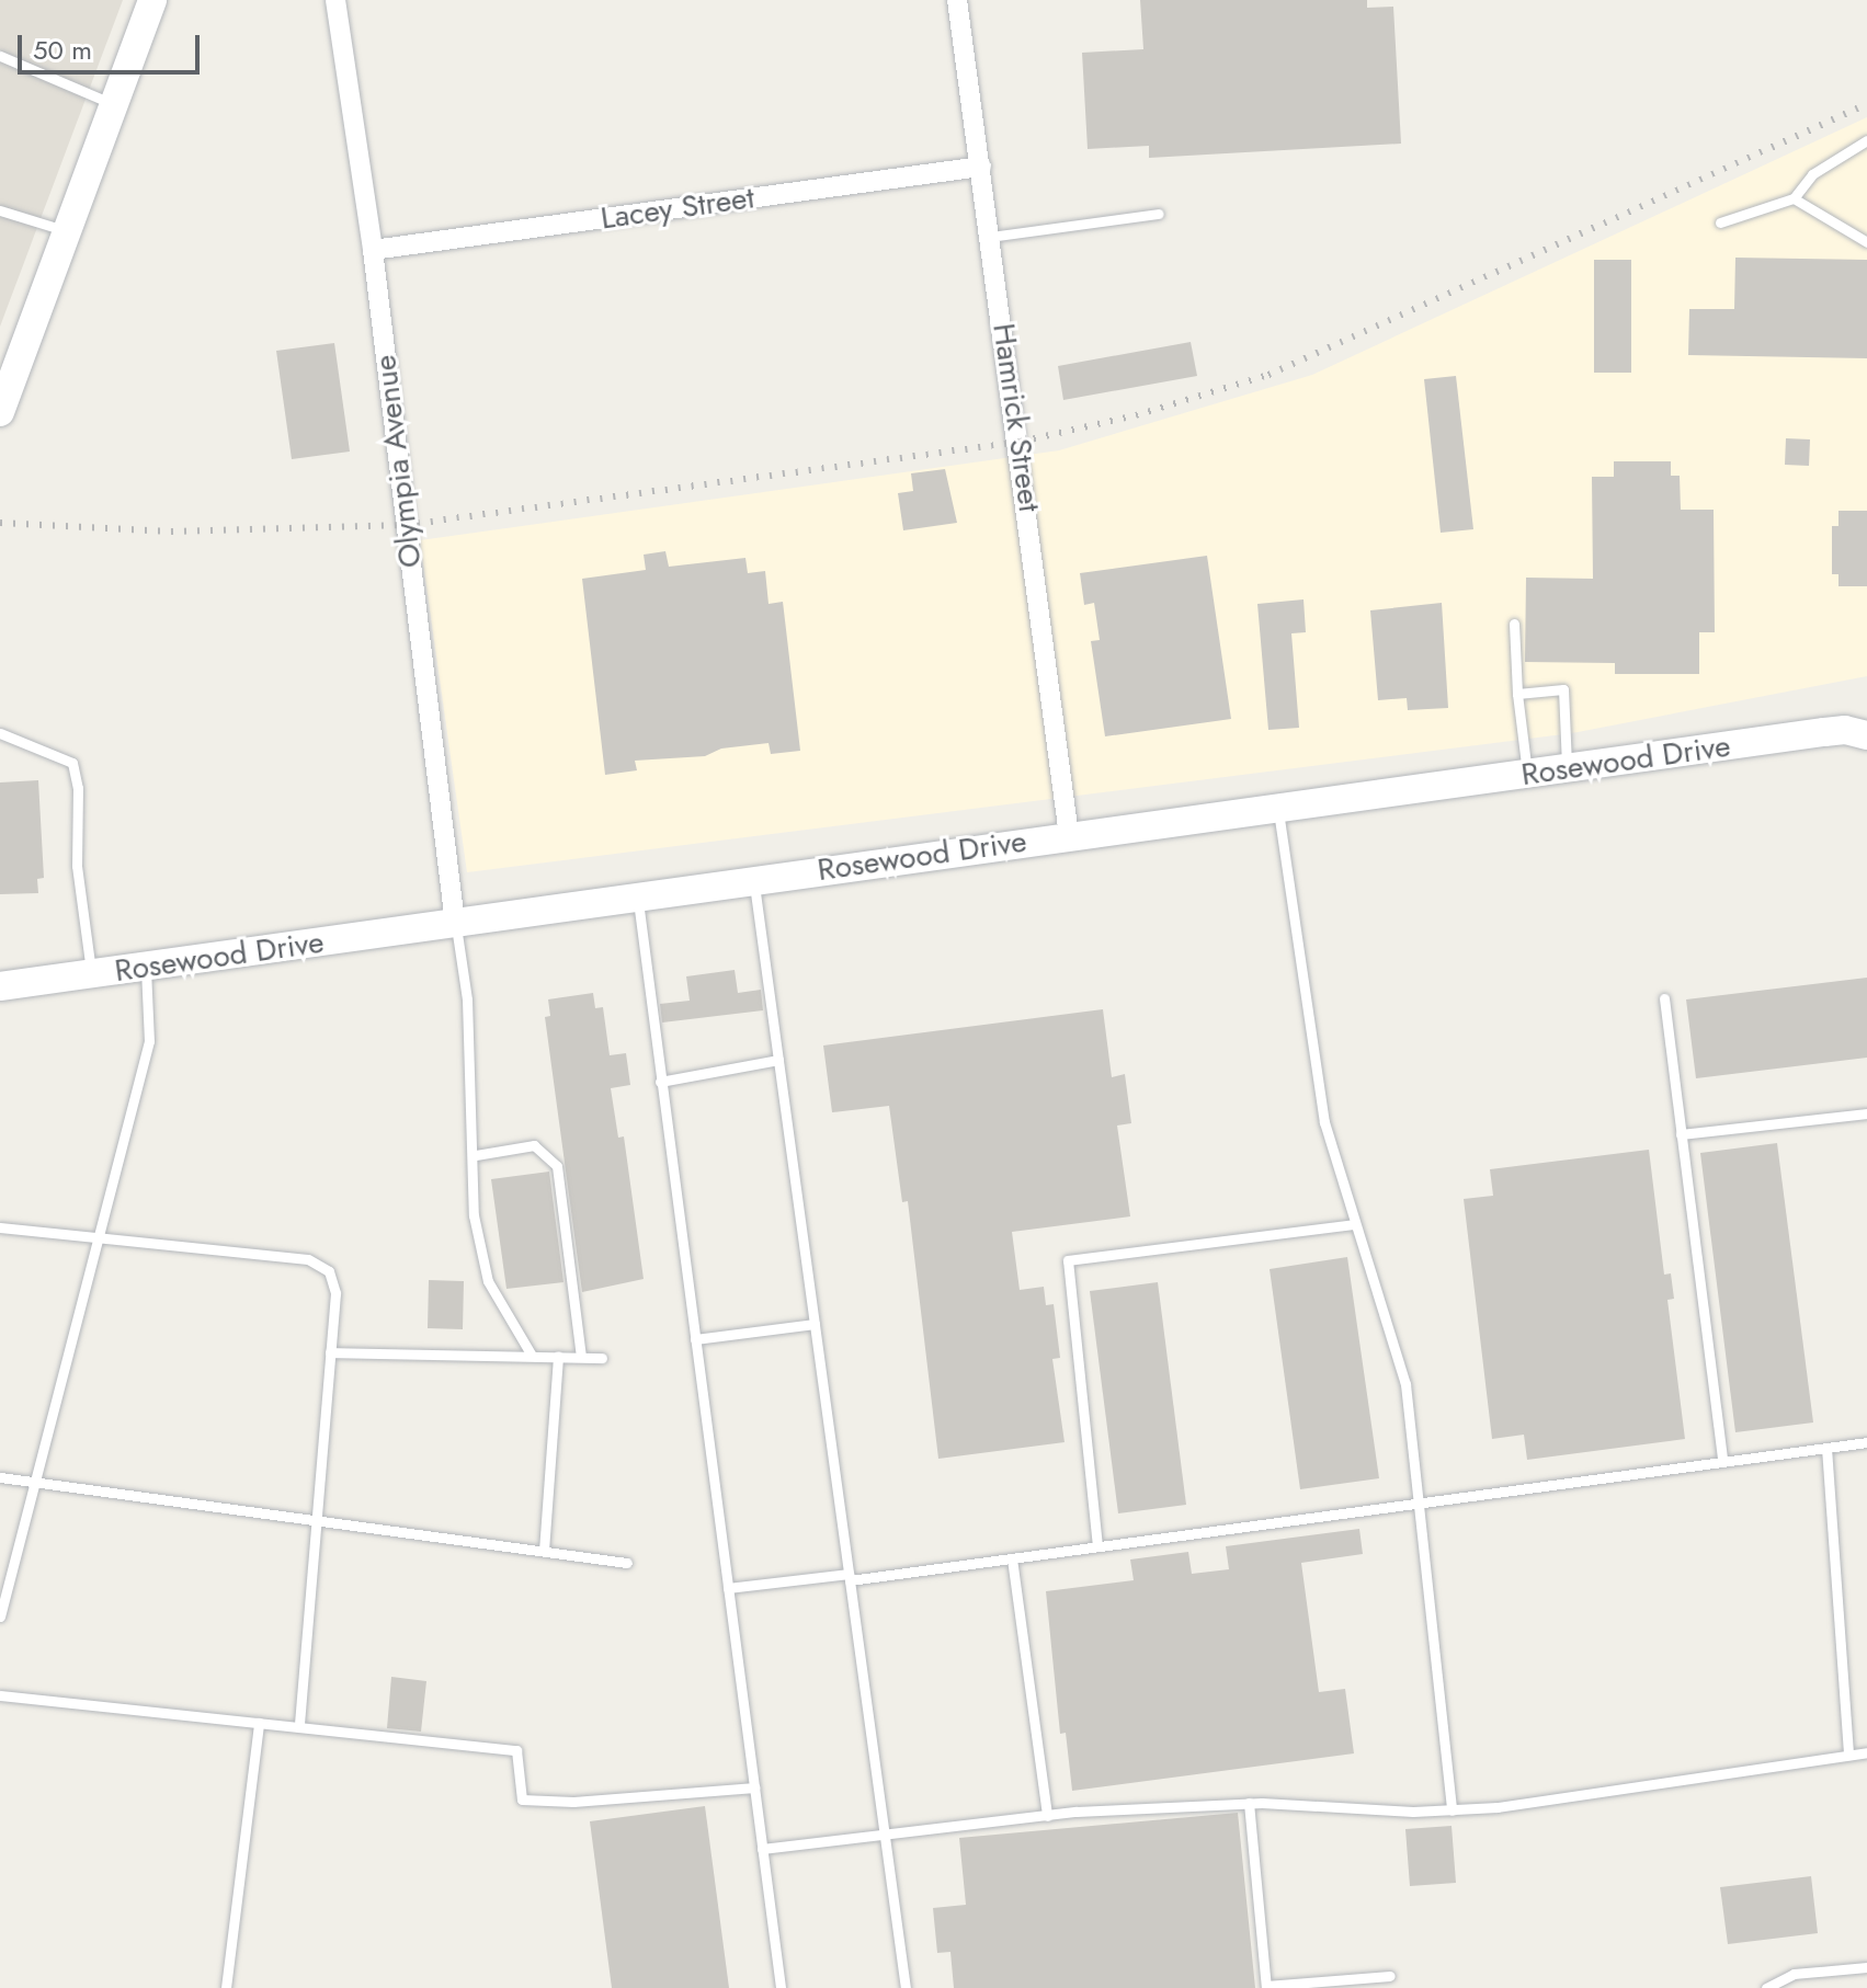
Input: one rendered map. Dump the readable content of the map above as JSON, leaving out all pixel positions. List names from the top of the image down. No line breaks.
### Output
{"streets":{"main road":["Rosewood Drive"],"street":["Lacey Street","Hamrick Street","Olympia Avenue"]},"crossings":[["Lacey Street","Hamrick Street"],["Lacey Street","Olympia Avenue"],["Hamrick Street","Rosewood Drive"],["Olympia Avenue","Rosewood Drive"]],"scale_bar":"50 m"}
